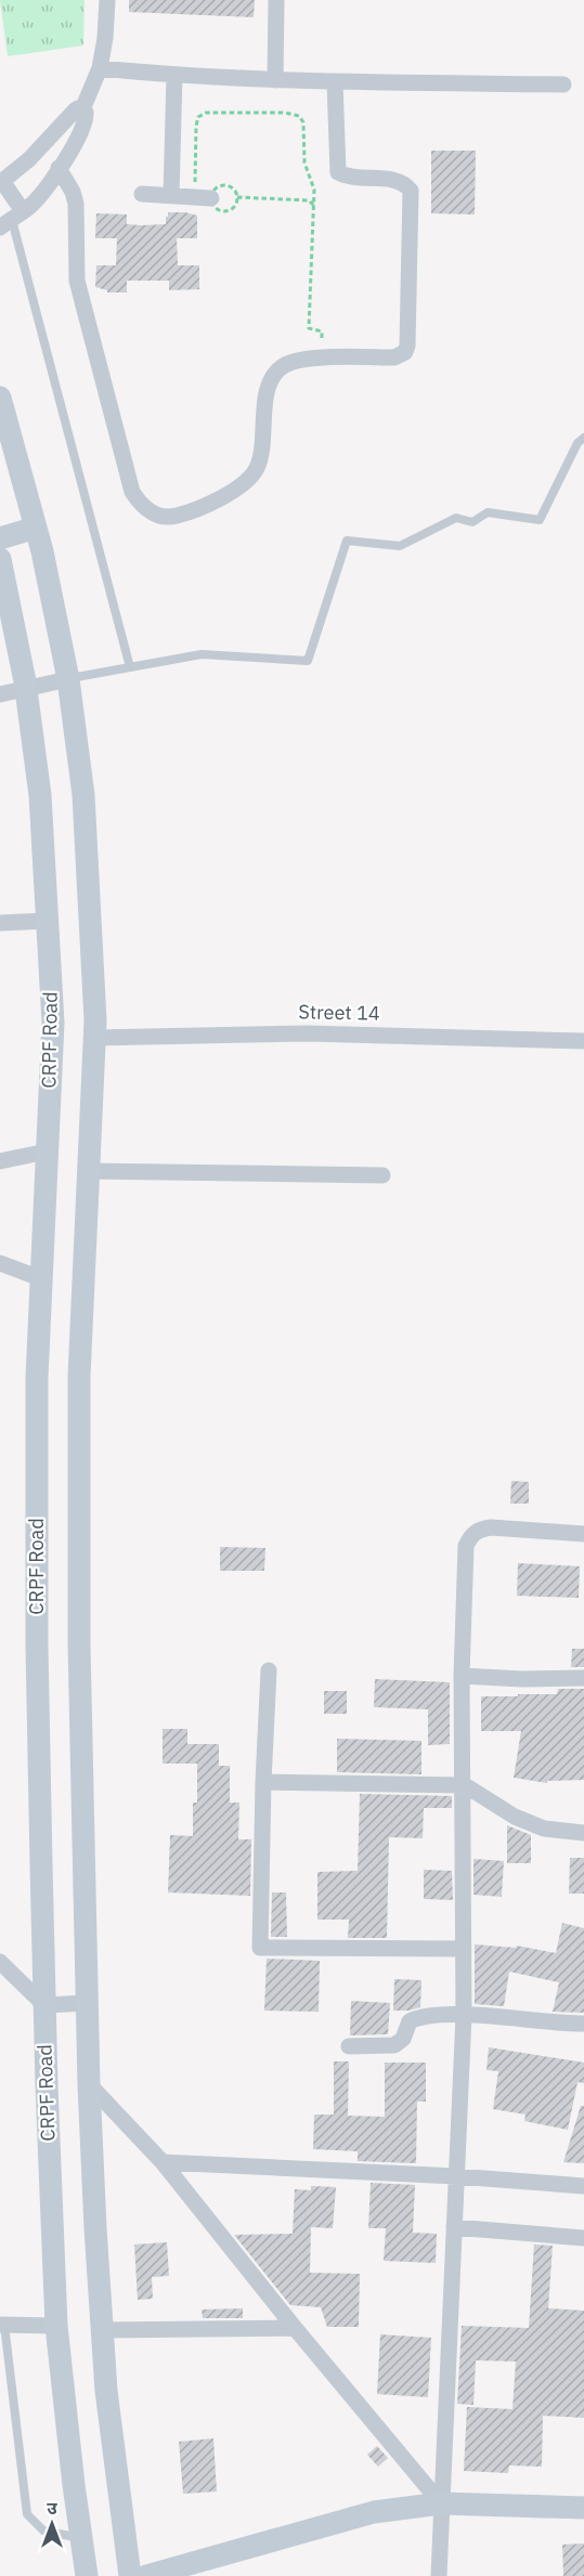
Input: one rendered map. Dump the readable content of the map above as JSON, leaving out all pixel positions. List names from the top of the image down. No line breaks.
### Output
{"streets":{"street":["Street 14","CRPF Road"]},"north":"top"}
